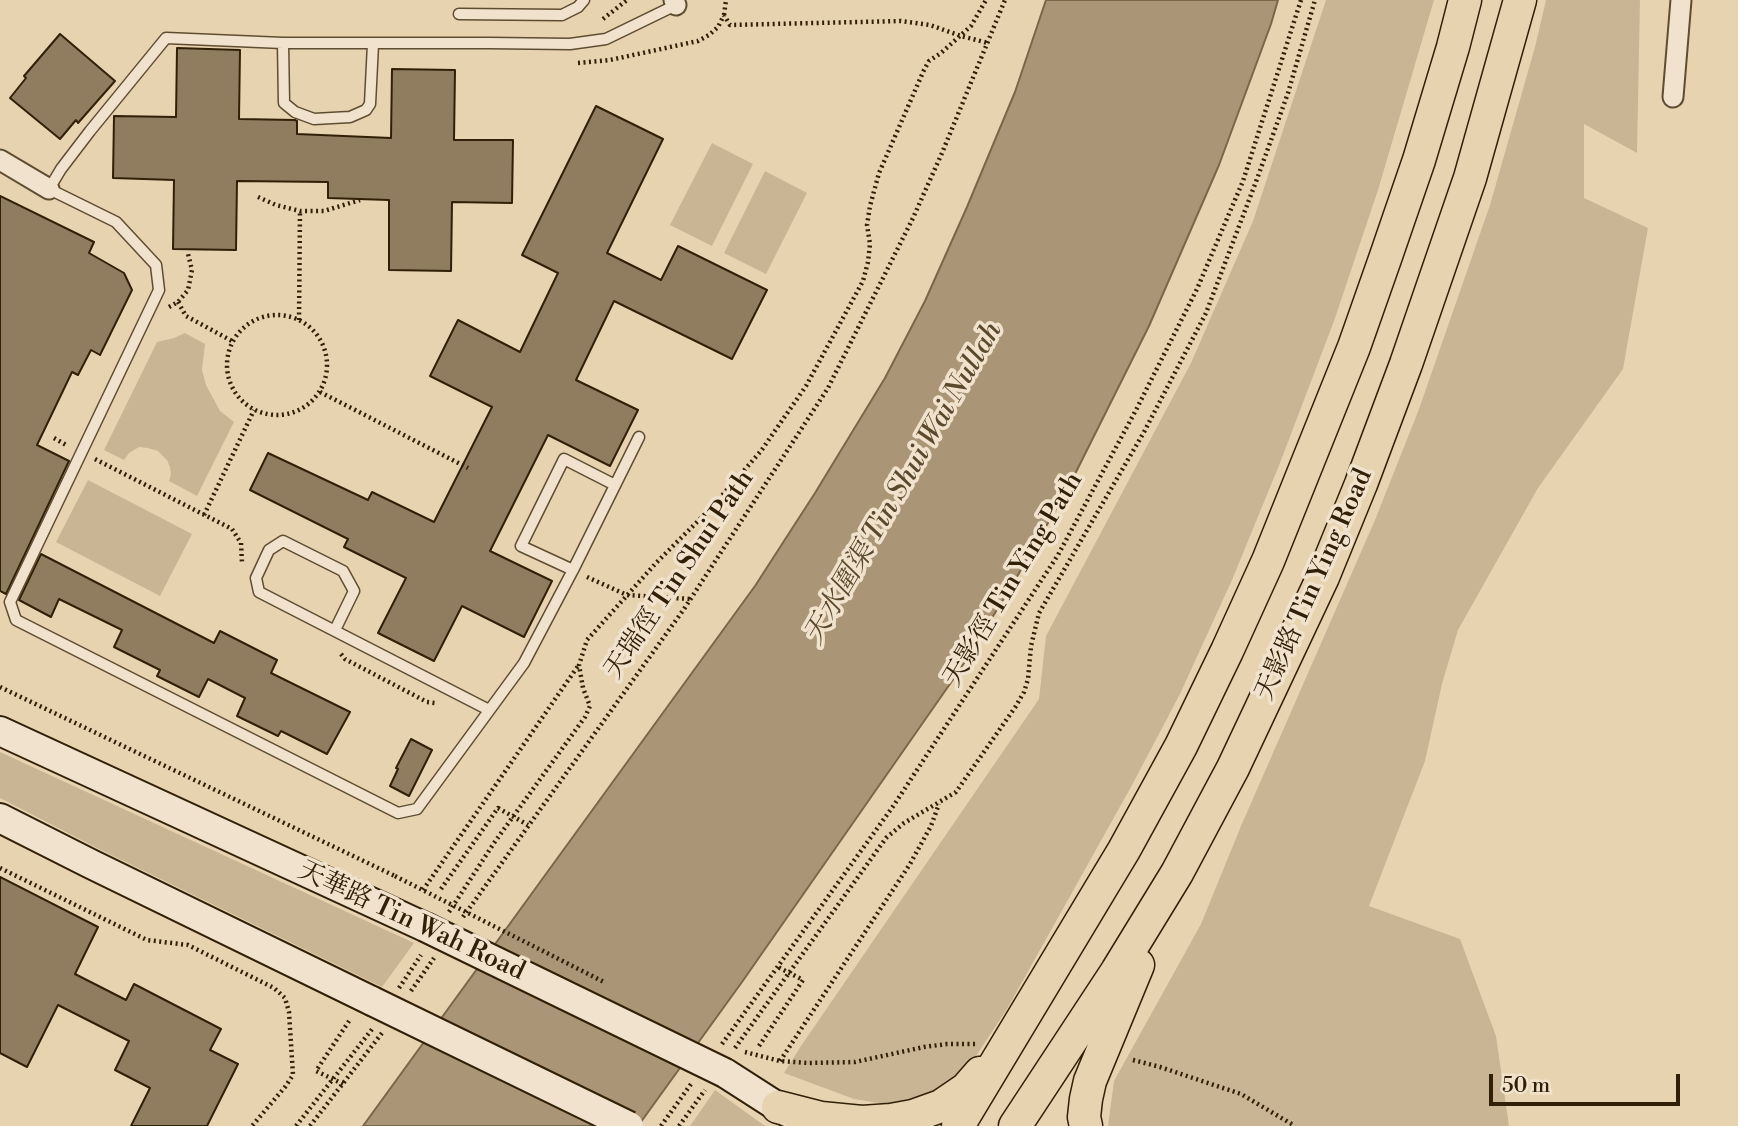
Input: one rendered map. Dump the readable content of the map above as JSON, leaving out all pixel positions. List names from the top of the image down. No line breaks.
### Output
{"streets":{"main road":["天影路 Tin Ying Road","天華路 Tin Wah Road"],"path":["天瑞徑 Tin Shui Path","天影徑 Tin Ying Path"]},"crossings":[["天影徑 Tin Ying Path","天華路 Tin Wah Road"]],"water":["天水圍渠 Tin Shui Wai Nullah"],"scale_bar":"50 m"}
